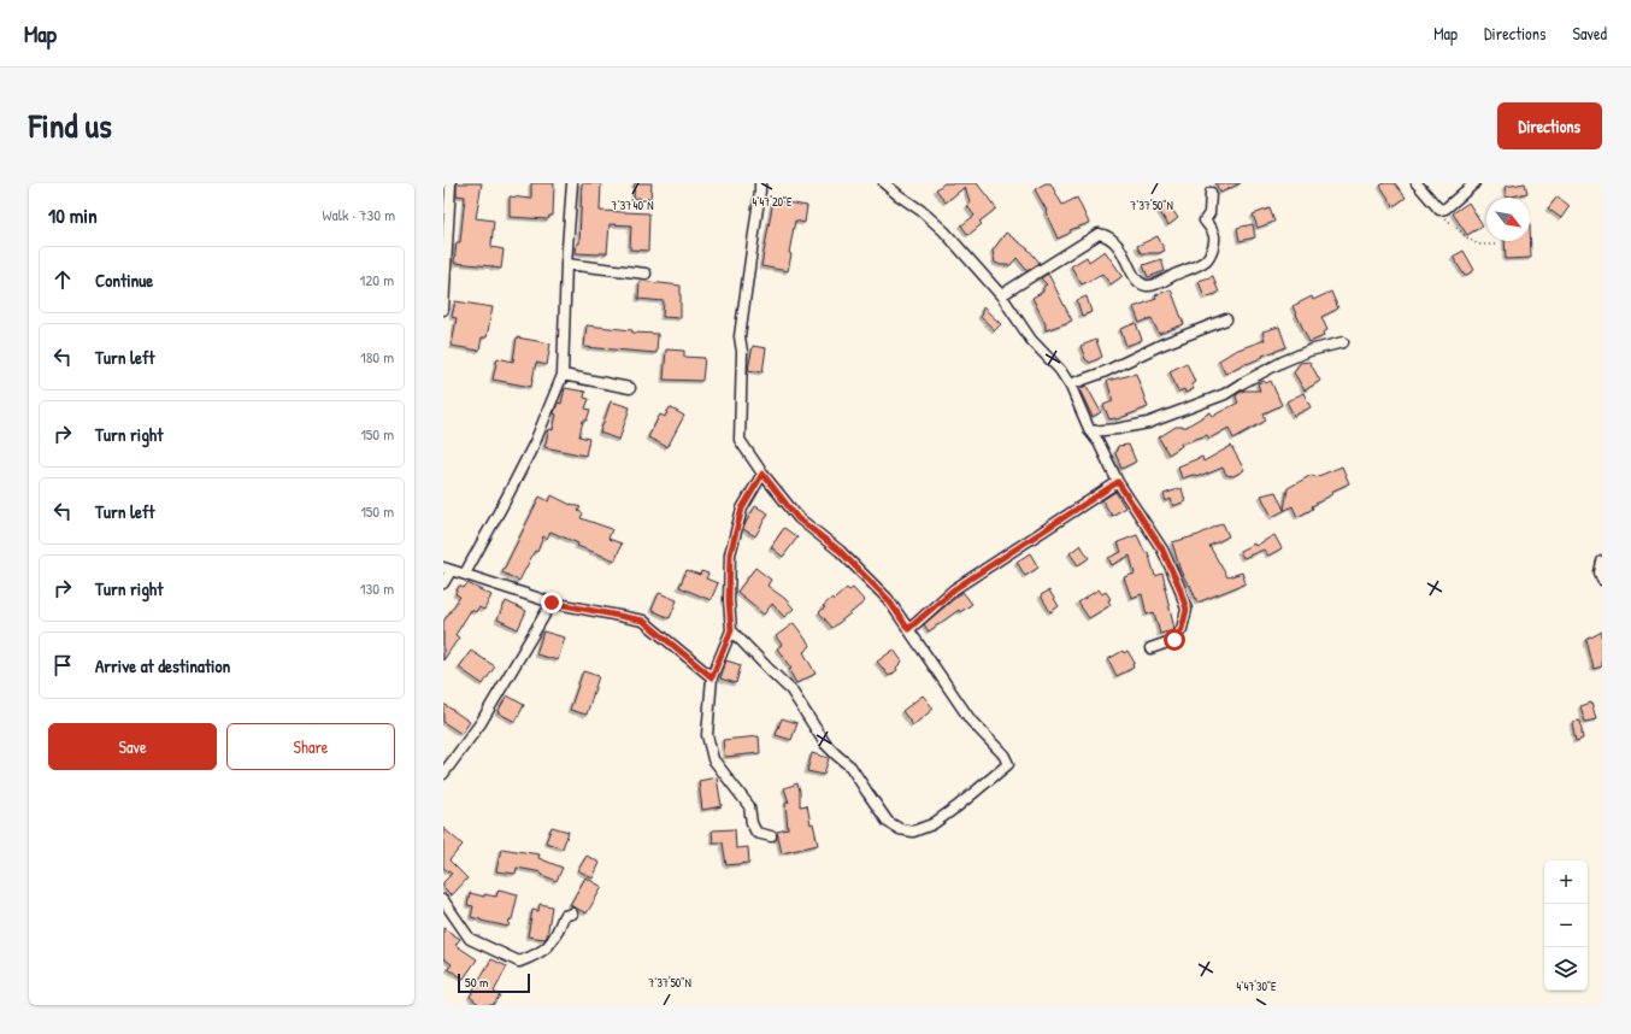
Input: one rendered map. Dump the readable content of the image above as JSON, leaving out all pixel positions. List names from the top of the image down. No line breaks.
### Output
{"scale_bar":"50 m","north":"bottom right","page":{"header":"Map","nav":["Map","Directions","Saved"],"title":"Find us","buttons":["Directions",["Save","Share"]],"heading":["10 min","Walk · 730 m"],"list":[["Continue","120 m"],["Turn left","180 m"],["Turn right","150 m"],["Turn left","150 m"],["Turn right","130 m"],"Arrive at destination"],"map_buttons":["+","−"],"scale":"50 m"},"coordinates":["4°47'20\"E","7°37'40\"N","7°37'50\"N","4°47'30\"E"]}
